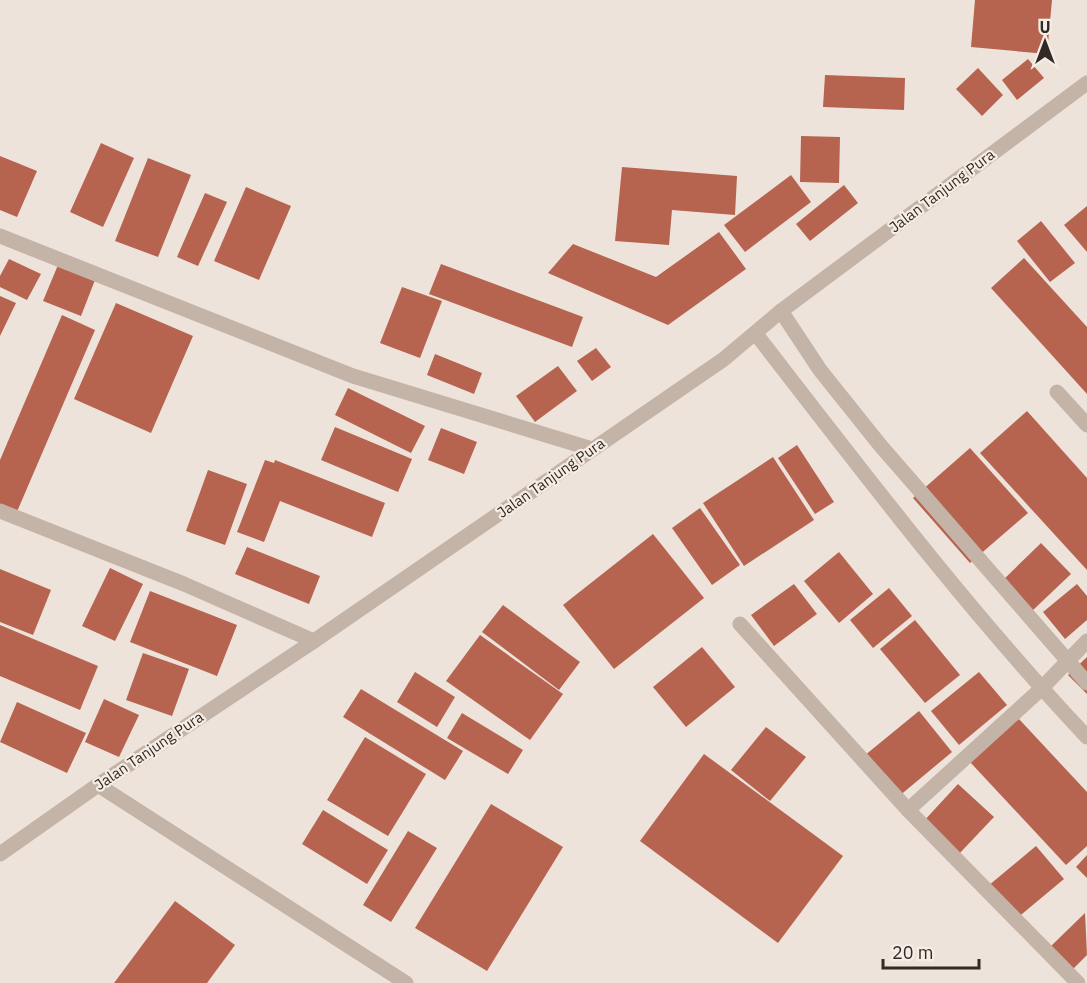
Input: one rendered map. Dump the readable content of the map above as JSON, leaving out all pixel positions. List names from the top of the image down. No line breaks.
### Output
{"streets":{"street":["Jalan Tanjung Pura"]},"scale_bar":"20 m","north":"top"}
